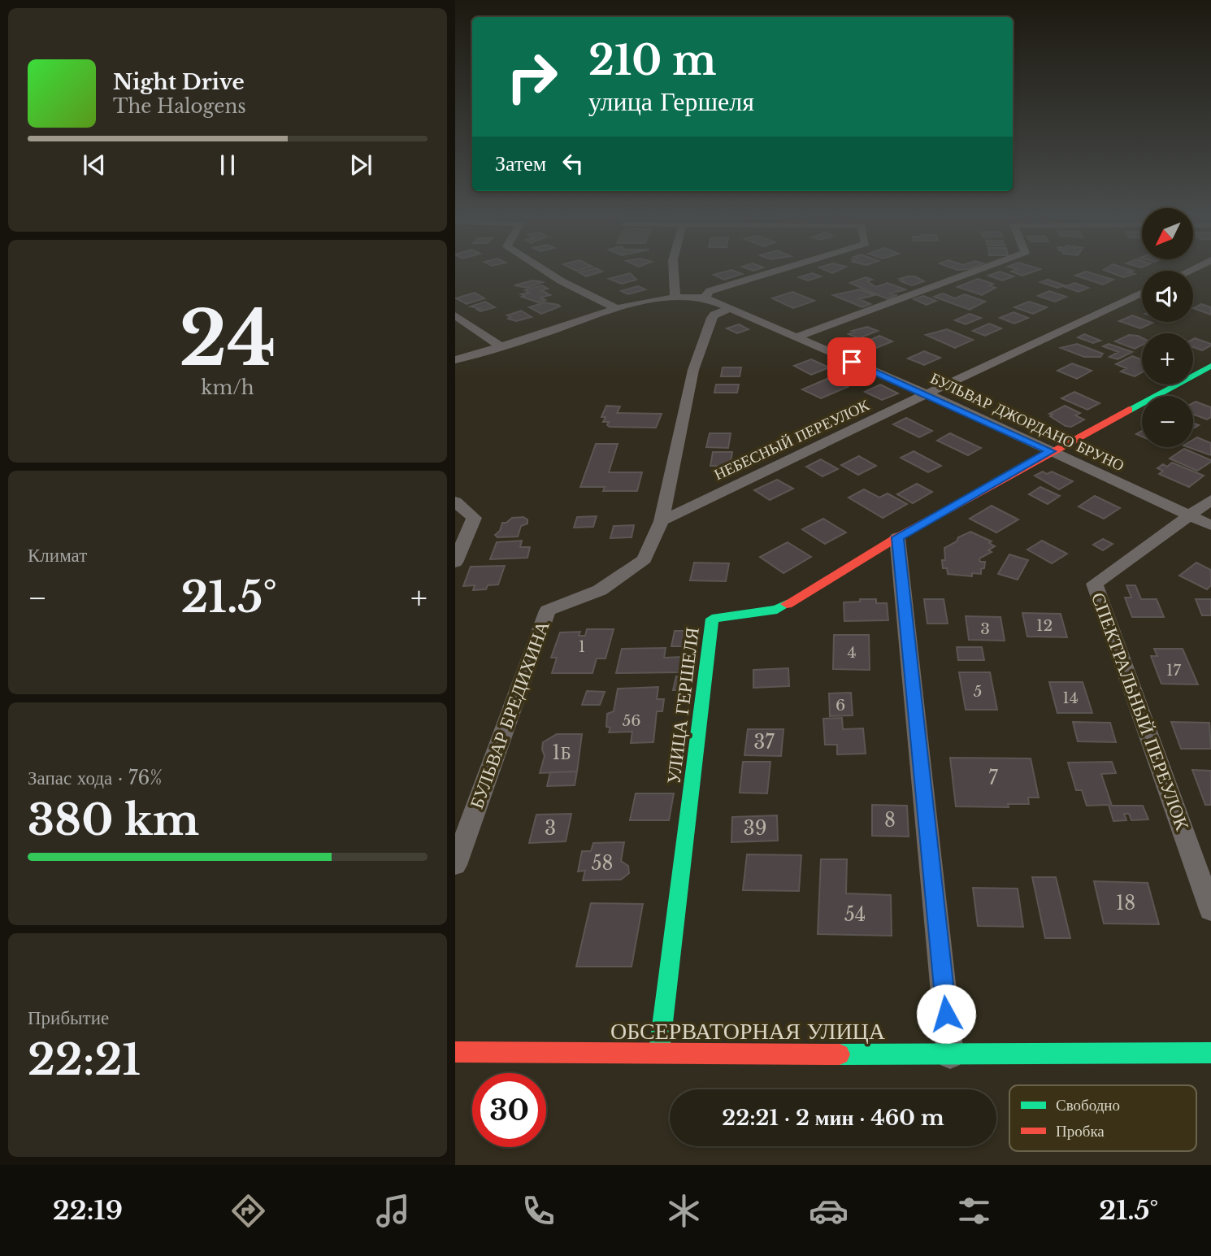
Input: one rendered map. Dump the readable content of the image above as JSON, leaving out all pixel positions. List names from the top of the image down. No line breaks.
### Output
{"streets":{"street":["БУЛЬВАР ДЖОРДАНО БРУНО","НЕБЕСНЫЙ ПЕРЕУЛОК","УЛИЦА ГЕРШЕЛЯ","СПЕКТРАЛЬНЫЙ ПЕРЕУЛОК","БУЛЬВАР БРЕДИХИНА","ОБСЕРВАТОРНАЯ УЛИЦА"]},"crossings":[["БУЛЬВАР ДЖОРДАНО БРУНО","НЕБЕСНЫЙ ПЕРЕУЛОК"],["БУЛЬВАР ДЖОРДАНО БРУНО","УЛИЦА ГЕРШЕЛЯ"],["БУЛЬВАР ДЖОРДАНО БРУНО","СПЕКТРАЛЬНЫЙ ПЕРЕУЛОК"],["БУЛЬВАР ДЖОРДАНО БРУНО","БУЛЬВАР БРЕДИХИНА"],["НЕБЕСНЫЙ ПЕРЕУЛОК","БУЛЬВАР БРЕДИХИНА"],["УЛИЦА ГЕРШЕЛЯ","ОБСЕРВАТОРНАЯ УЛИЦА"]],"house_numbers":["12","3","1","4","17","5","14","6","56","37","1Б","7","8","3","39","58","18","54"],"legend":["Свободно","Пробка"],"north":"bottom left","page":{"turn":["210 m","улица Гершеля"],"song":["Night Drive","The Halogens"],"then":"Затем","map_buttons":["+","−"],"tile":[["24","km/h"],"Климат",["Запас хода · 76%","380 km"],["Прибытие","22:21"]],"heat":["−","21.5°","+"],"limit":"30","trip":"22:21 · 2 мин · 460 m","tabs":["22:19","21.5°"]}}
